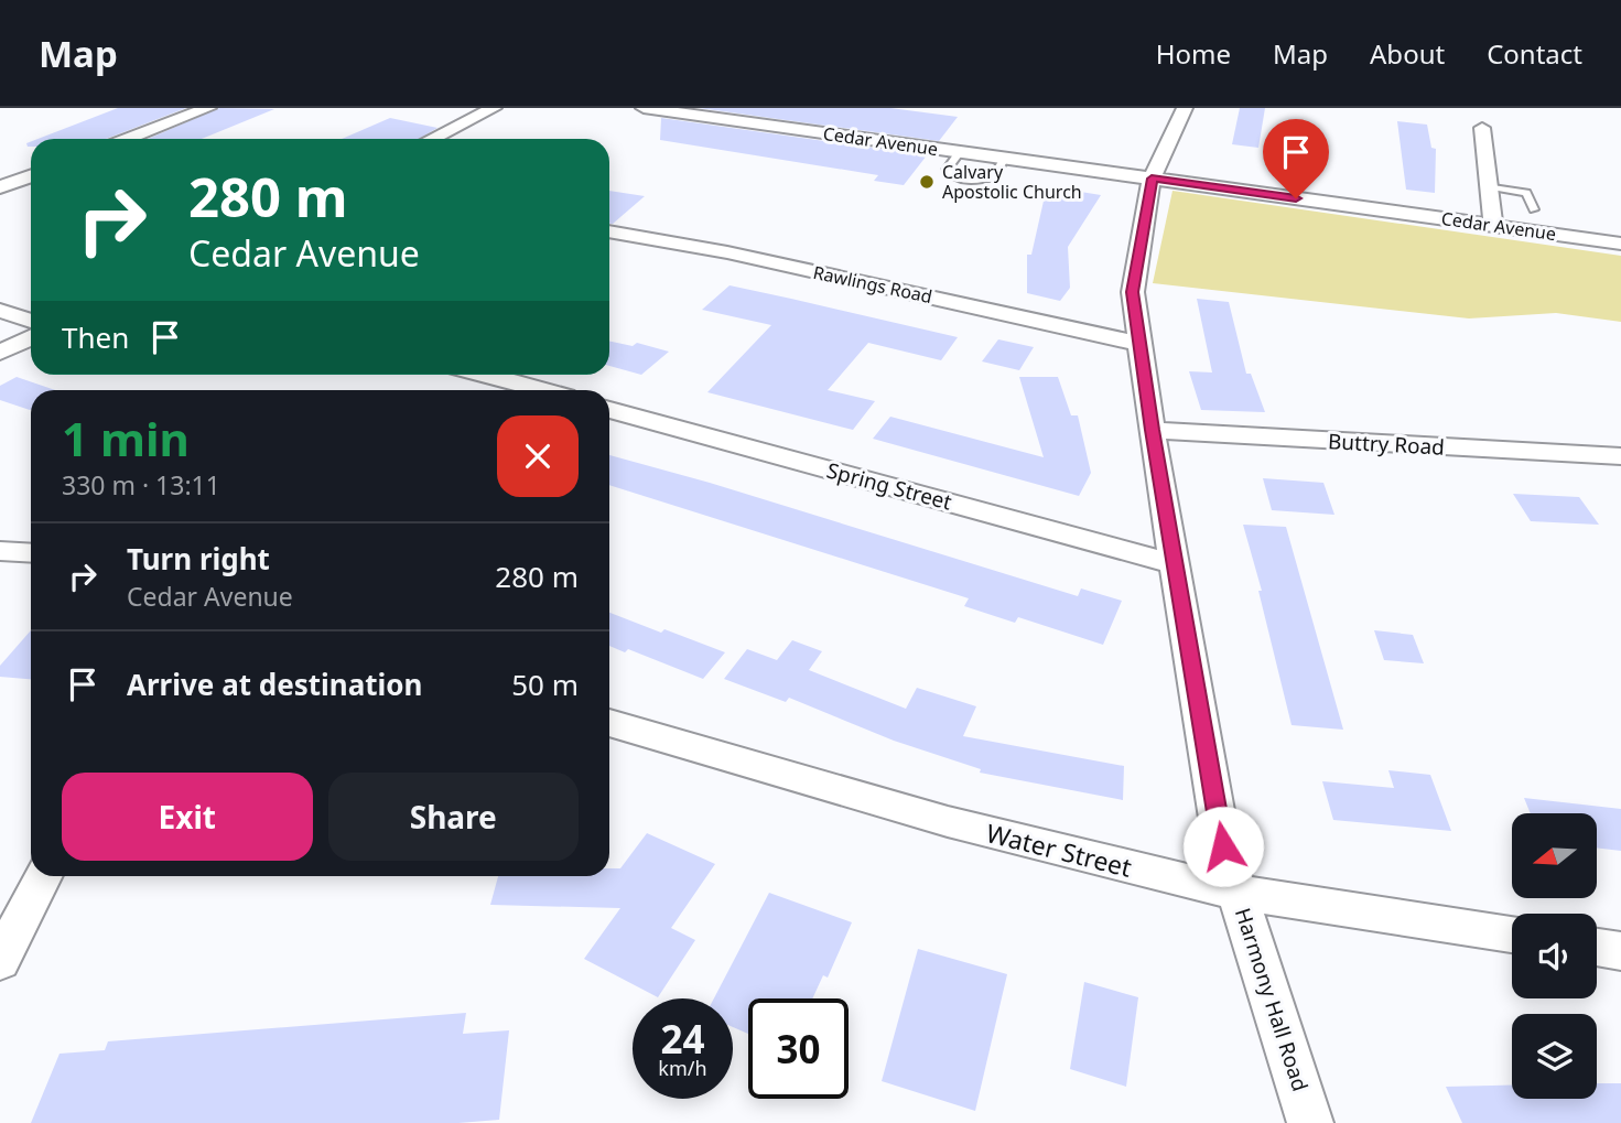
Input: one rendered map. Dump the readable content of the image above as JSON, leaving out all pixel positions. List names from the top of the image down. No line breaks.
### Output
{"streets":{"street":["Cedar Avenue","Rawlings Road","Buttry Road","Spring Street","Water Street","Harmony Hall Road"]},"crossings":[["Cedar Avenue","Harmony Hall Road"],["Rawlings Road","Harmony Hall Road"],["Buttry Road","Harmony Hall Road"],["Spring Street","Harmony Hall Road"],["Water Street","Harmony Hall Road"]],"places":["Calvary Apostolic Church"],"north":"left","page":{"header":"Map","nav":["Home","Map","About","Contact"],"turn":["280 m","Cedar Avenue"],"then":"Then","heading":["1 min","330 m · 13:11"],"list":[{"name":"Turn right","note":"Cedar Avenue","value":"280 m"},{"name":"Arrive at destination","value":"50 m"}],"buttons":["Exit","Share"],"speed":"24 km/h","limit":"30"}}
